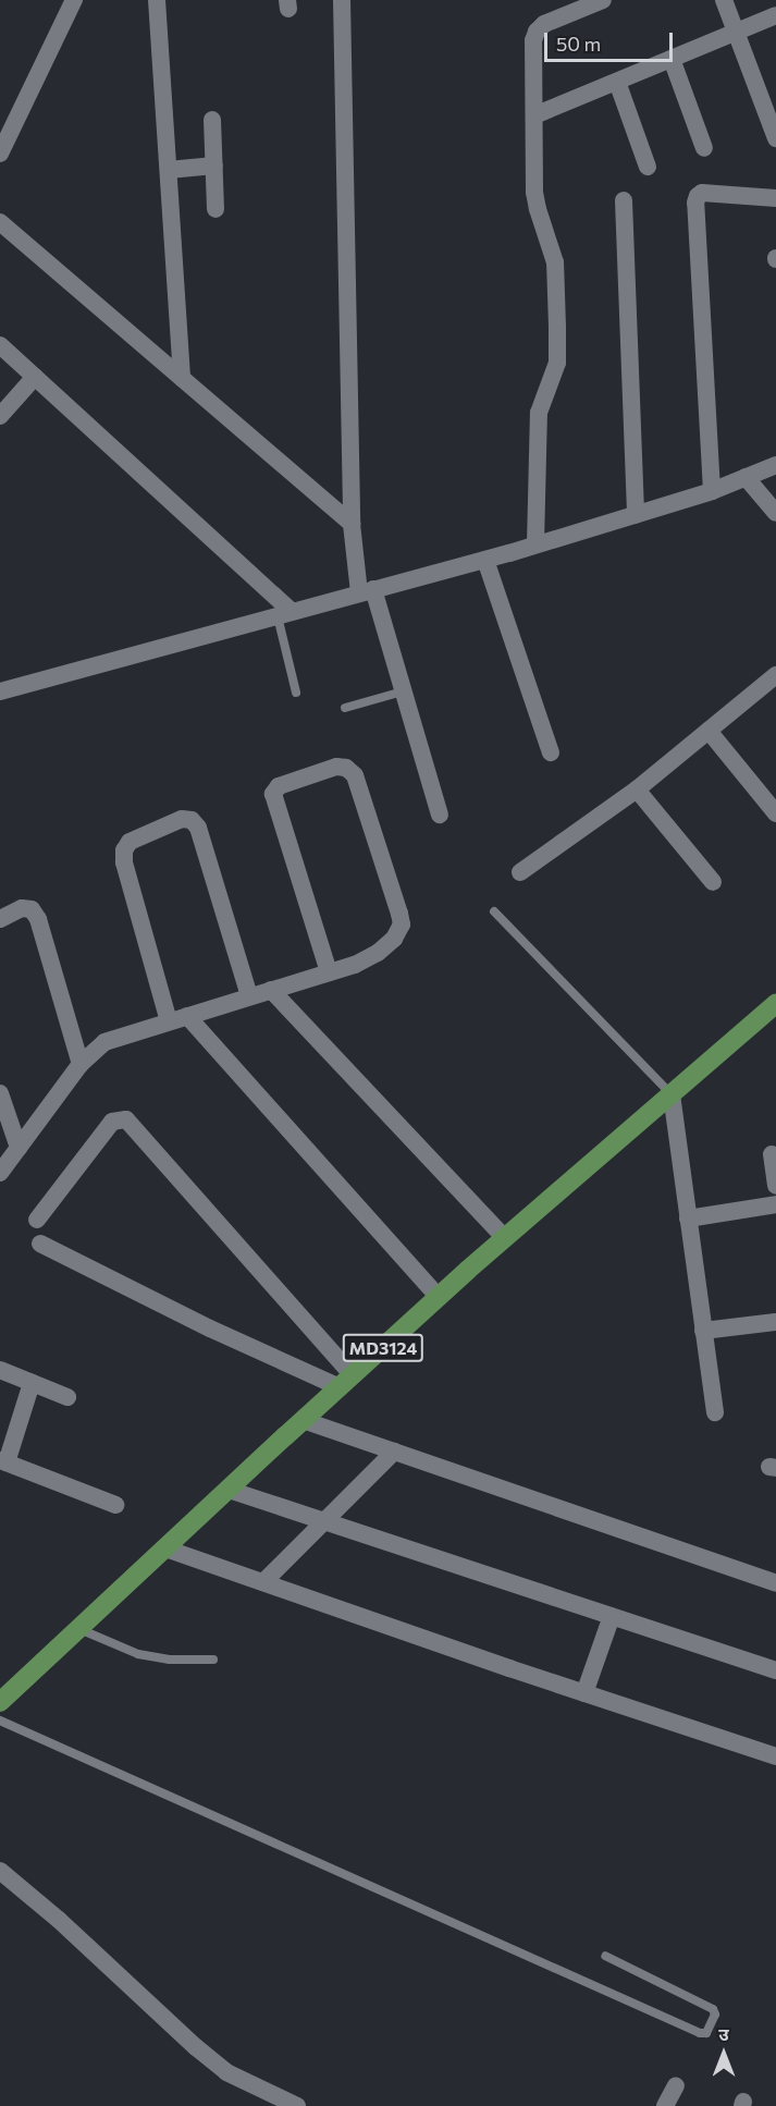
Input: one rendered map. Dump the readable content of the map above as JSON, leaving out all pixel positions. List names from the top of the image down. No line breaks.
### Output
{"streets":{"main road":["MD3124"]},"scale_bar":"50 m","north":"top"}
